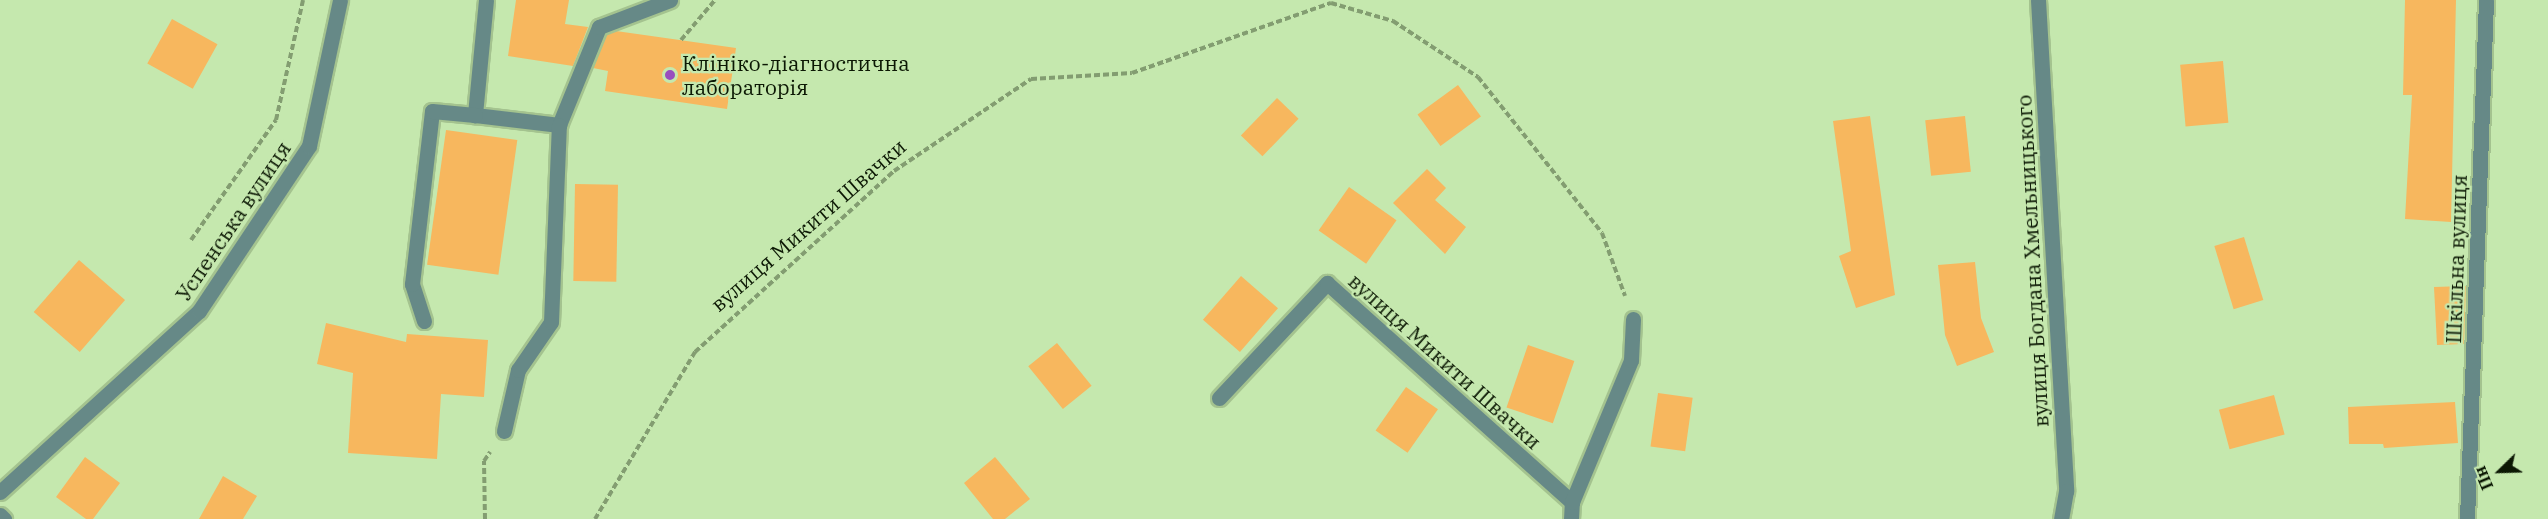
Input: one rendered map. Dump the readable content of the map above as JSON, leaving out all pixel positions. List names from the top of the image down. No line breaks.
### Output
{"streets":{"street":["Успенська вулиця","вулиця Микити Швачки","Шкільна вулиця","вулиця Богдана Хмельницького"]},"places":["Клініко-діагностична лабораторія"],"north":"bottom left"}
